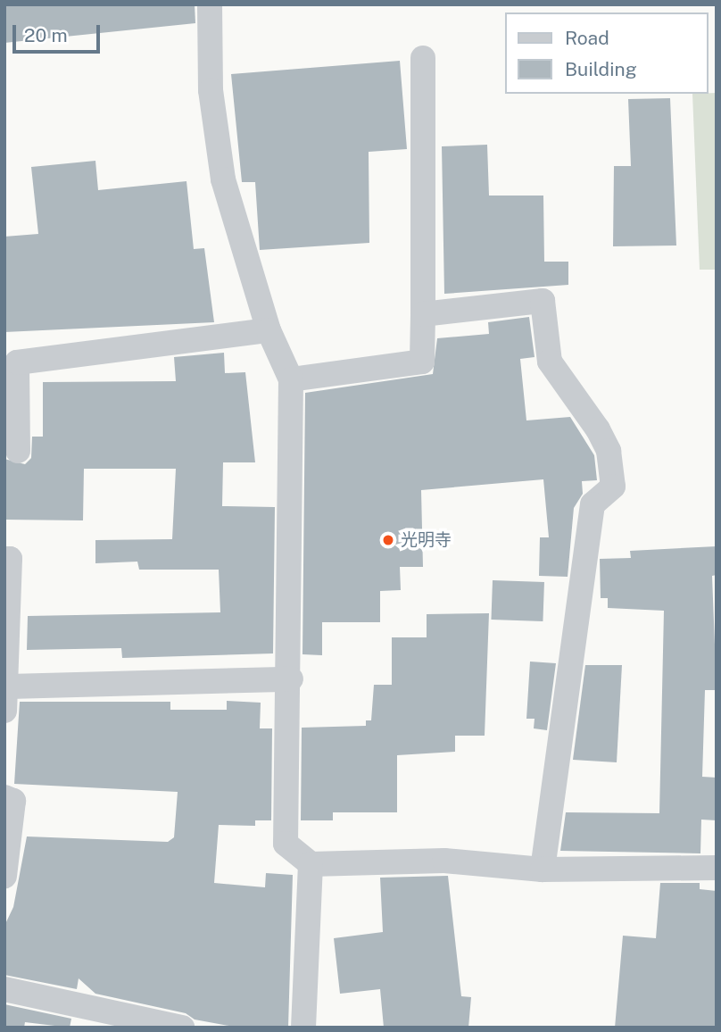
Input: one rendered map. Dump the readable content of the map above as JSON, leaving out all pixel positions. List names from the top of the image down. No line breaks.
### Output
{"places":["光明寺"],"legend":["Road","Building"],"scale_bar":"20 m"}
